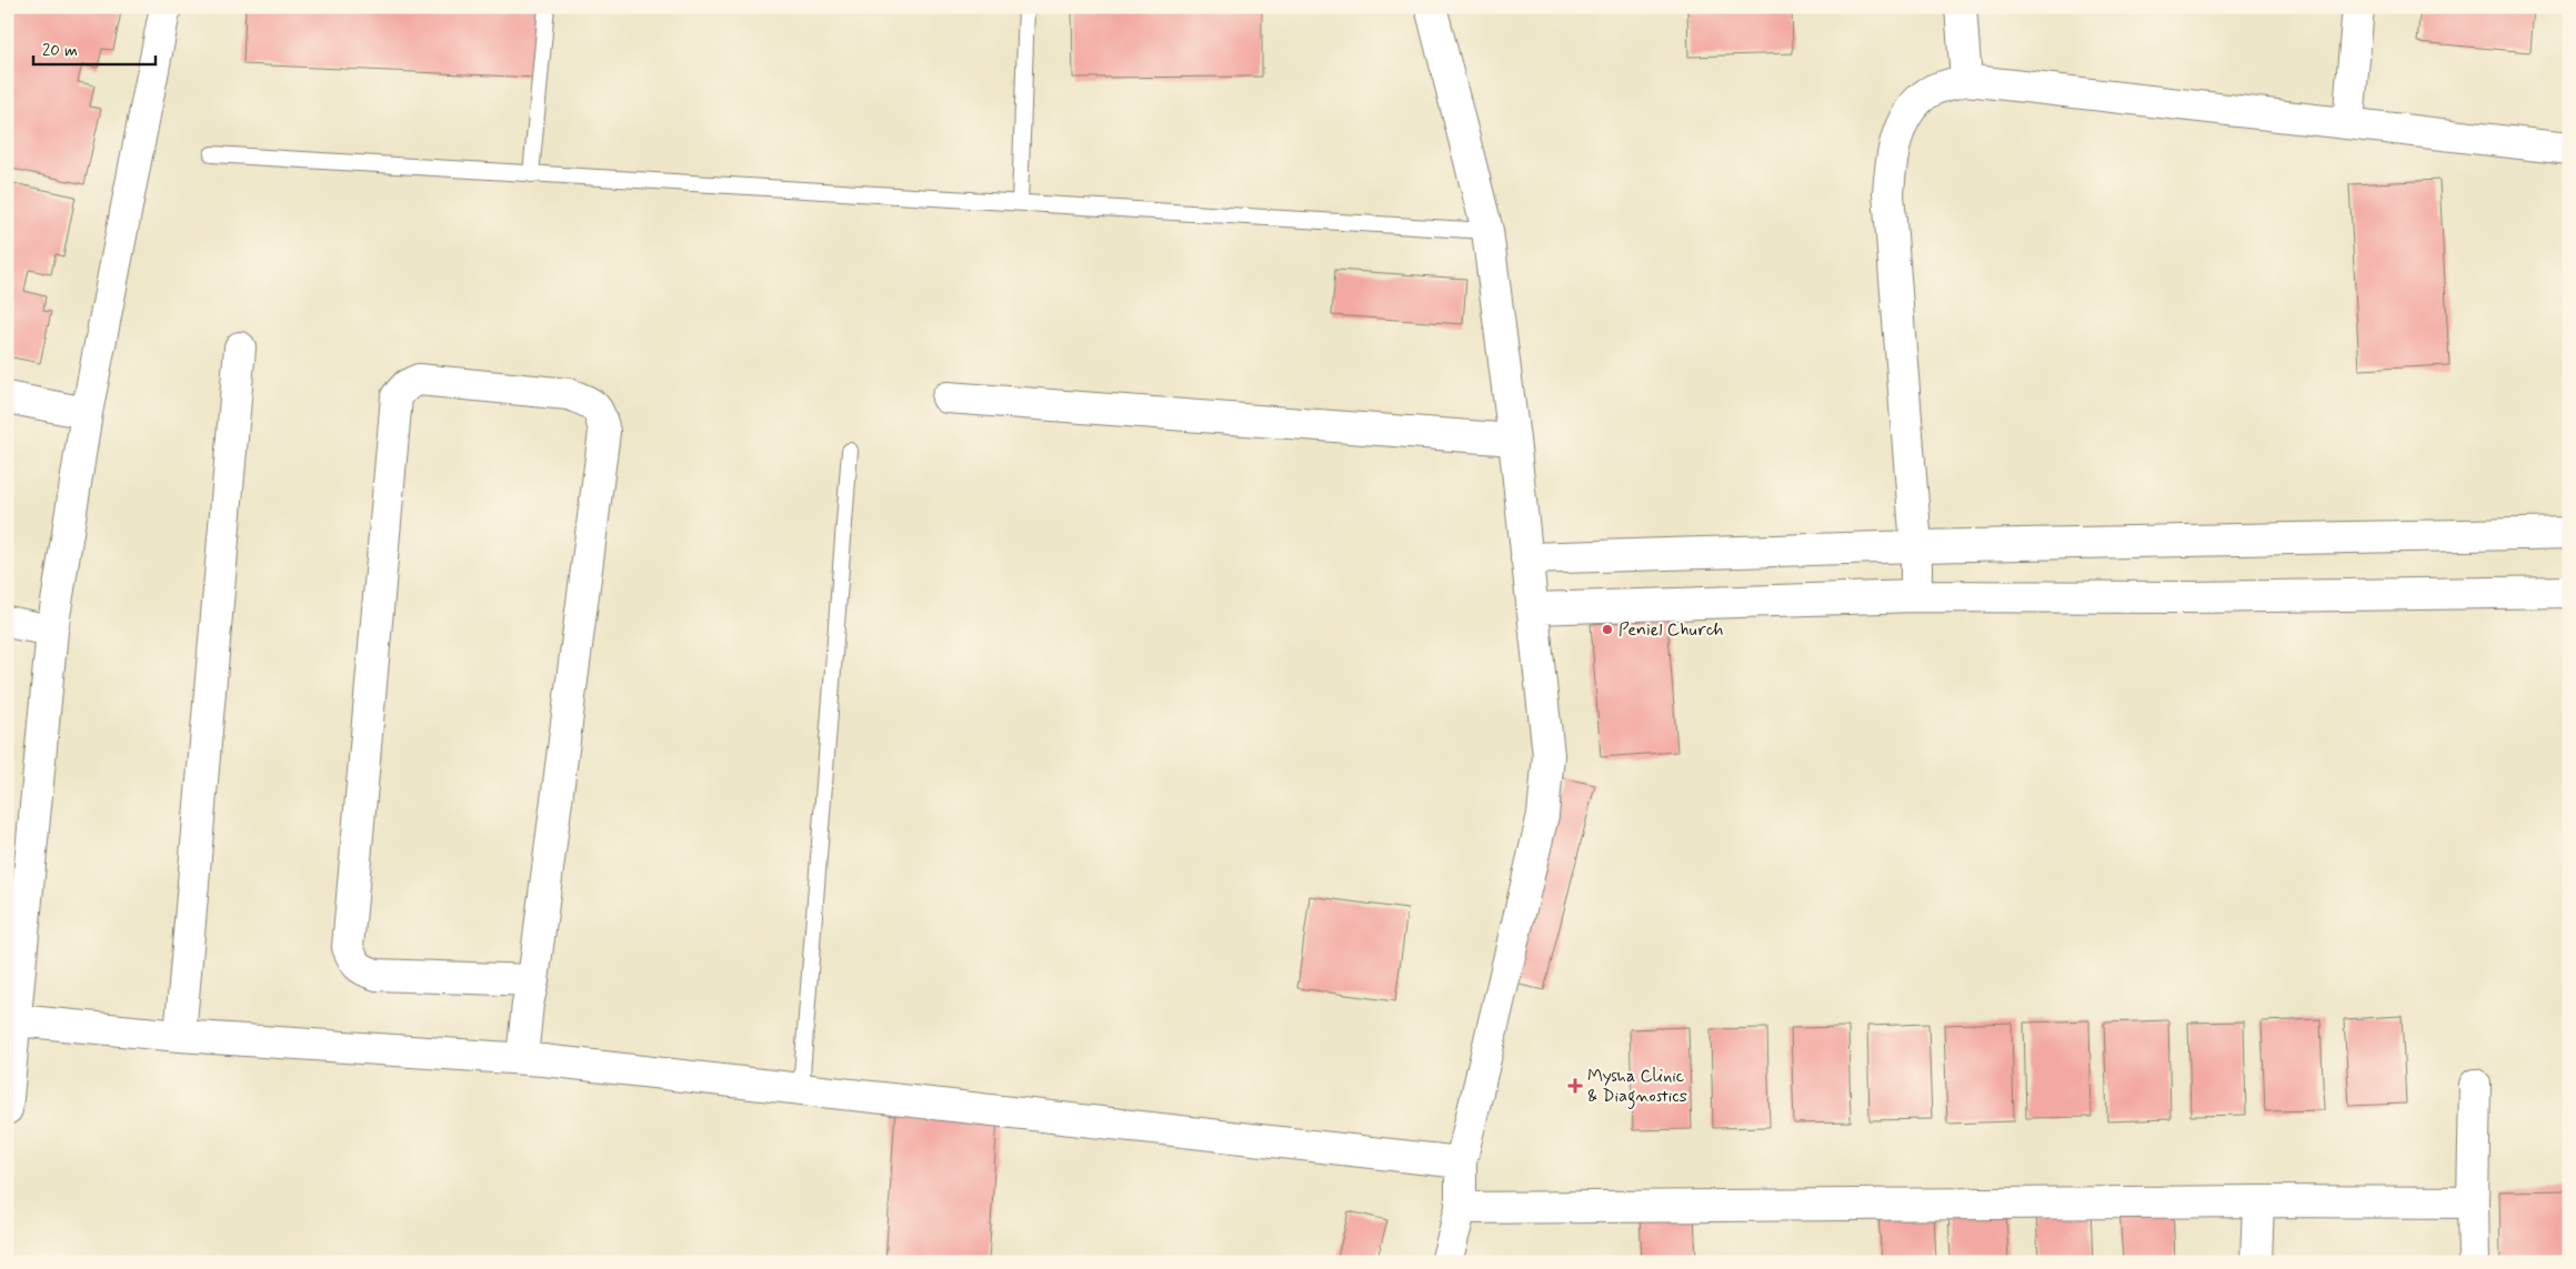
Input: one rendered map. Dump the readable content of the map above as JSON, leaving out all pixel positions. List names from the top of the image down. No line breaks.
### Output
{"places":{"other":["Peniel Church"],"health":["Mysha Clinic & Diagnostics"]},"scale_bar":"20 m"}
